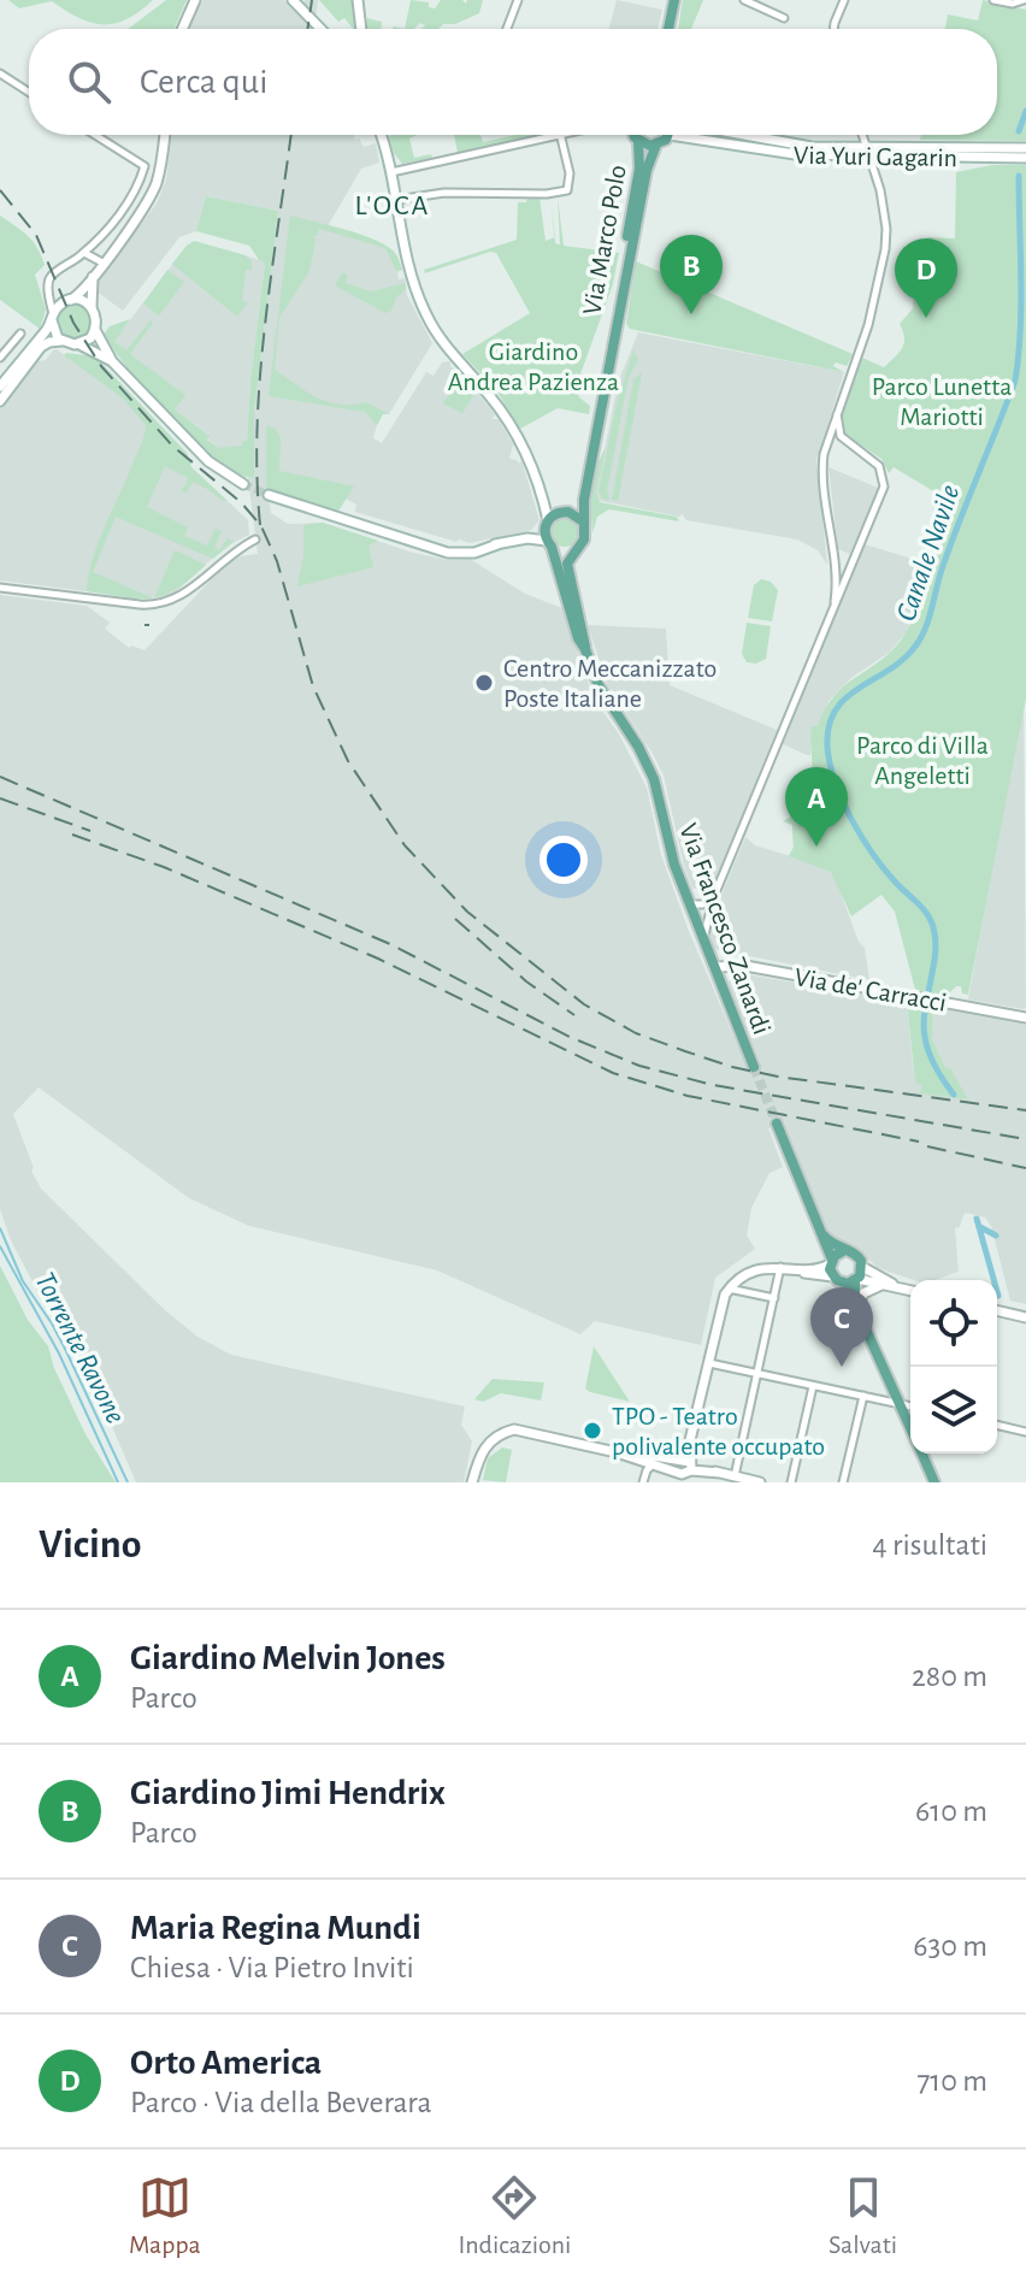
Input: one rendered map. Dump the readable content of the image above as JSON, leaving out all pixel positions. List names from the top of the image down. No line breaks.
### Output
{"streets":{"main road":["Via Yuri Gagarin","Via Marco Polo","Via Francesco Zanardi","Via de' Carracci"]},"crossings":[["Via Marco Polo","Via Francesco Zanardi"],["Via Francesco Zanardi","Via de' Carracci"]],"districts":["L'OCA"],"water":["Canale Navile","Torrente Ravone"],"parks":["Giardino Andrea Pazienza","Parco Lunetta Mariotti","Parco di Villa Angeletti"],"places":["Centro Meccanizzato Poste Italiane","TPO - Teatro polivalente occupato"],"page":{"search":"Cerca qui","pins":["B","D","A","C"],"heading":["Vicino","4 risultati"],"list":[{"mark":"A","name":"Giardino Melvin Jones","note":"Parco","value":"280 m"},{"mark":"B","name":"Giardino Jimi Hendrix","note":"Parco","value":"610 m"},{"mark":"C","name":"Maria Regina Mundi","note":"Chiesa · Via Pietro Inviti","value":"630 m"},{"mark":"D","name":"Orto America","note":"Parco · Via della Beverara","value":"710 m"}],"nav":["Mappa","Indicazioni","Salvati"]}}
